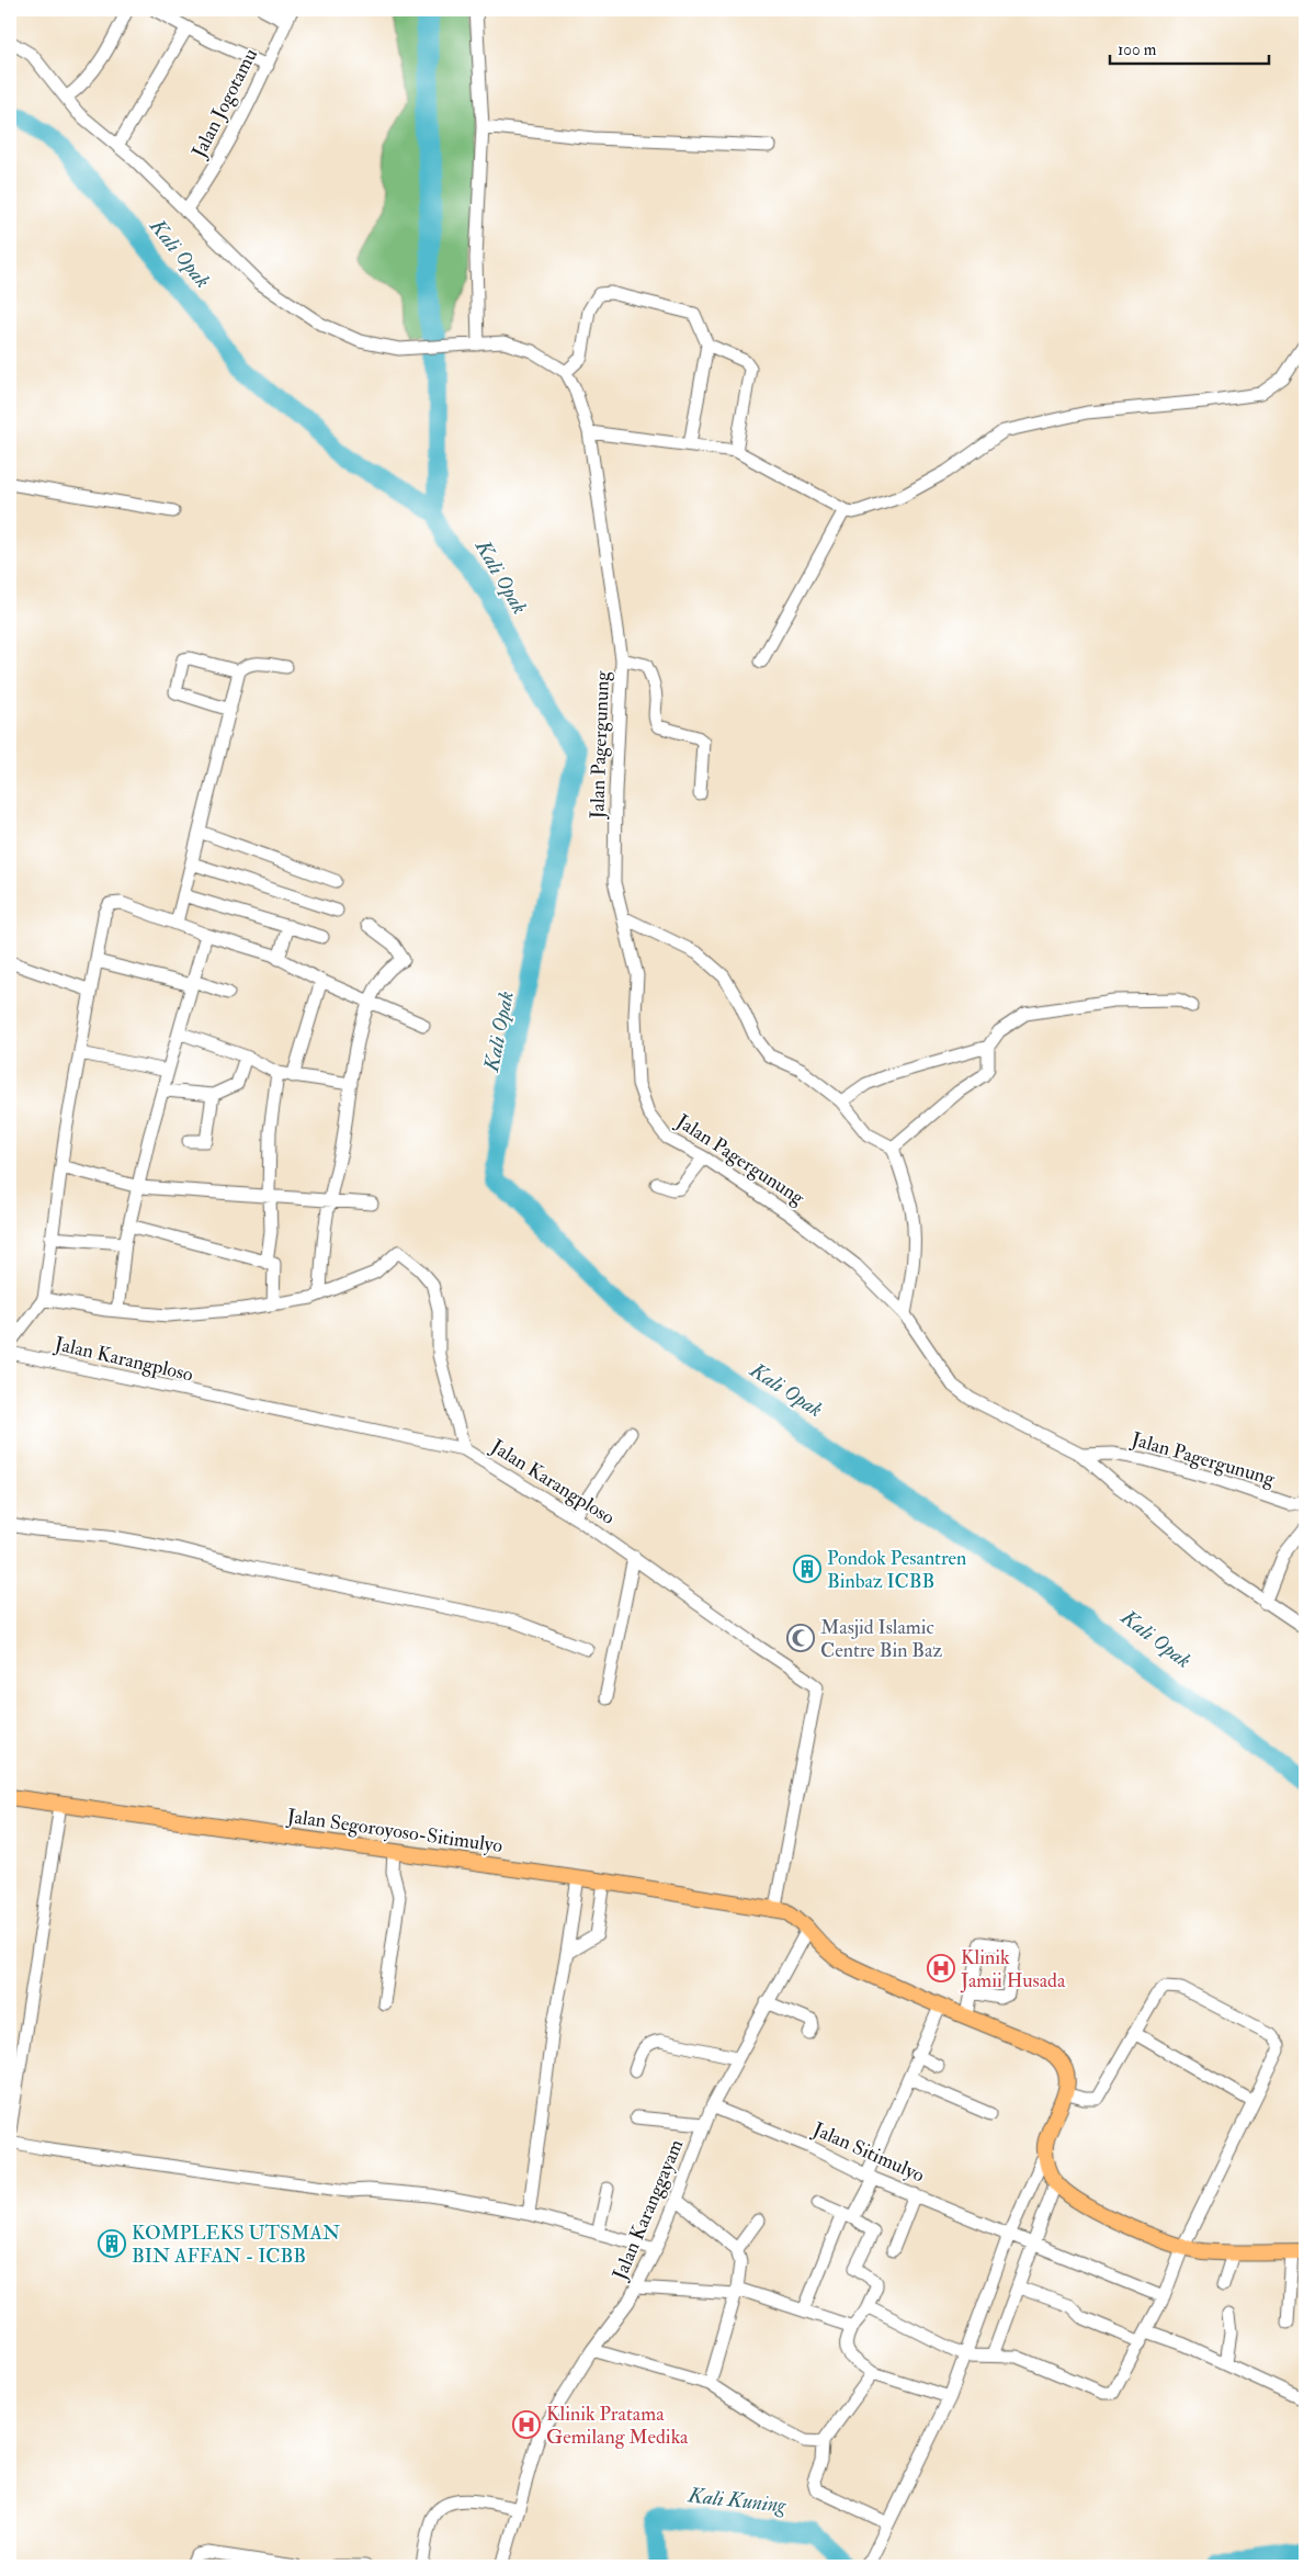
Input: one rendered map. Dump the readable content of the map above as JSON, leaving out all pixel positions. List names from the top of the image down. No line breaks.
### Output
{"streets":{"main road":["Jalan Segoroyoso-Sitimulyo"],"street":["Jalan Jogotamu","Jalan Pagergunung","Jalan Karangploso","Jalan Sitimulyo","Jalan Karanggayam"]},"crossings":[["Jalan Karangploso","Jalan Segoroyoso-Sitimulyo"],["Jalan Sitimulyo","Jalan Karanggayam"]],"water":["Kali Opak","Kali Kuning"],"places":{"building":["Pondok Pesantren Binbaz ICBB","KOMPLEKS UTSMAN BIN AFFAN - ICBB"],"mosque":["Masjid Islamic Centre Bin Baz"],"hospital":["Klinik Jamii Husada","Klinik Pratama Gemilang Medika"]},"scale_bar":"100 m"}
